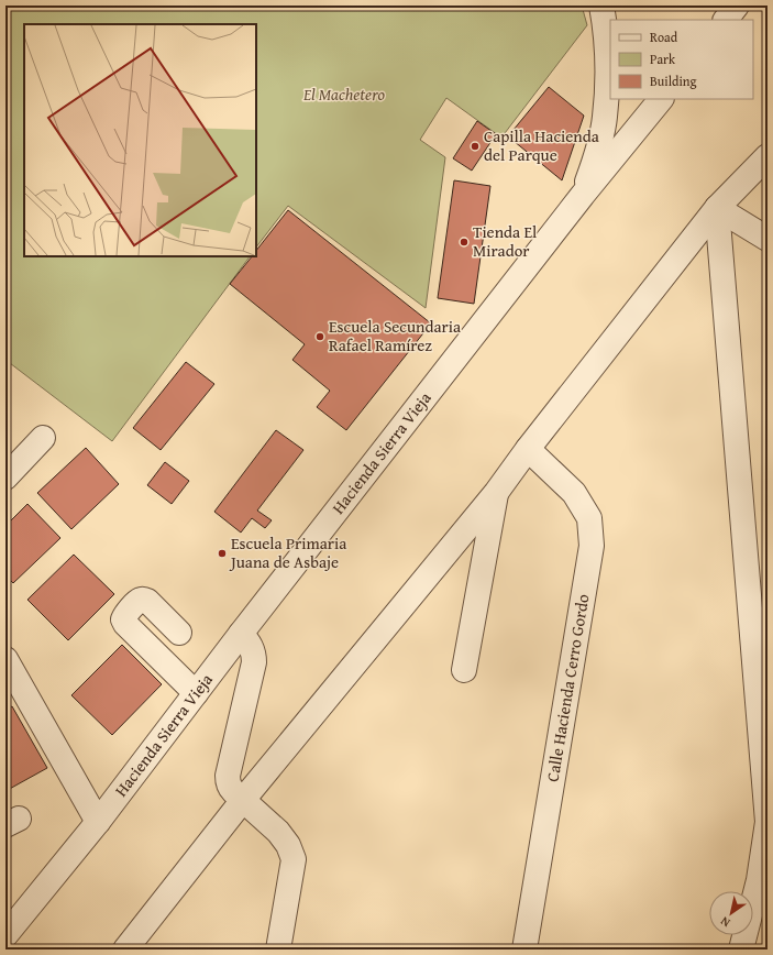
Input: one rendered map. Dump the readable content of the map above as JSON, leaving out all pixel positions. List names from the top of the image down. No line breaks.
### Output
{"streets":{"street":["Hacienda Sierra Vieja","Calle Hacienda Cerro Gordo"]},"parks":["El Machetero"],"places":["Capilla Hacienda del Parque","Tienda El Mirador","Escuela Secundaria Rafael Ramírez","Escuela Primaria Juana de Asbaje"],"legend":["Road","Park","Building"],"north":"bottom left"}
